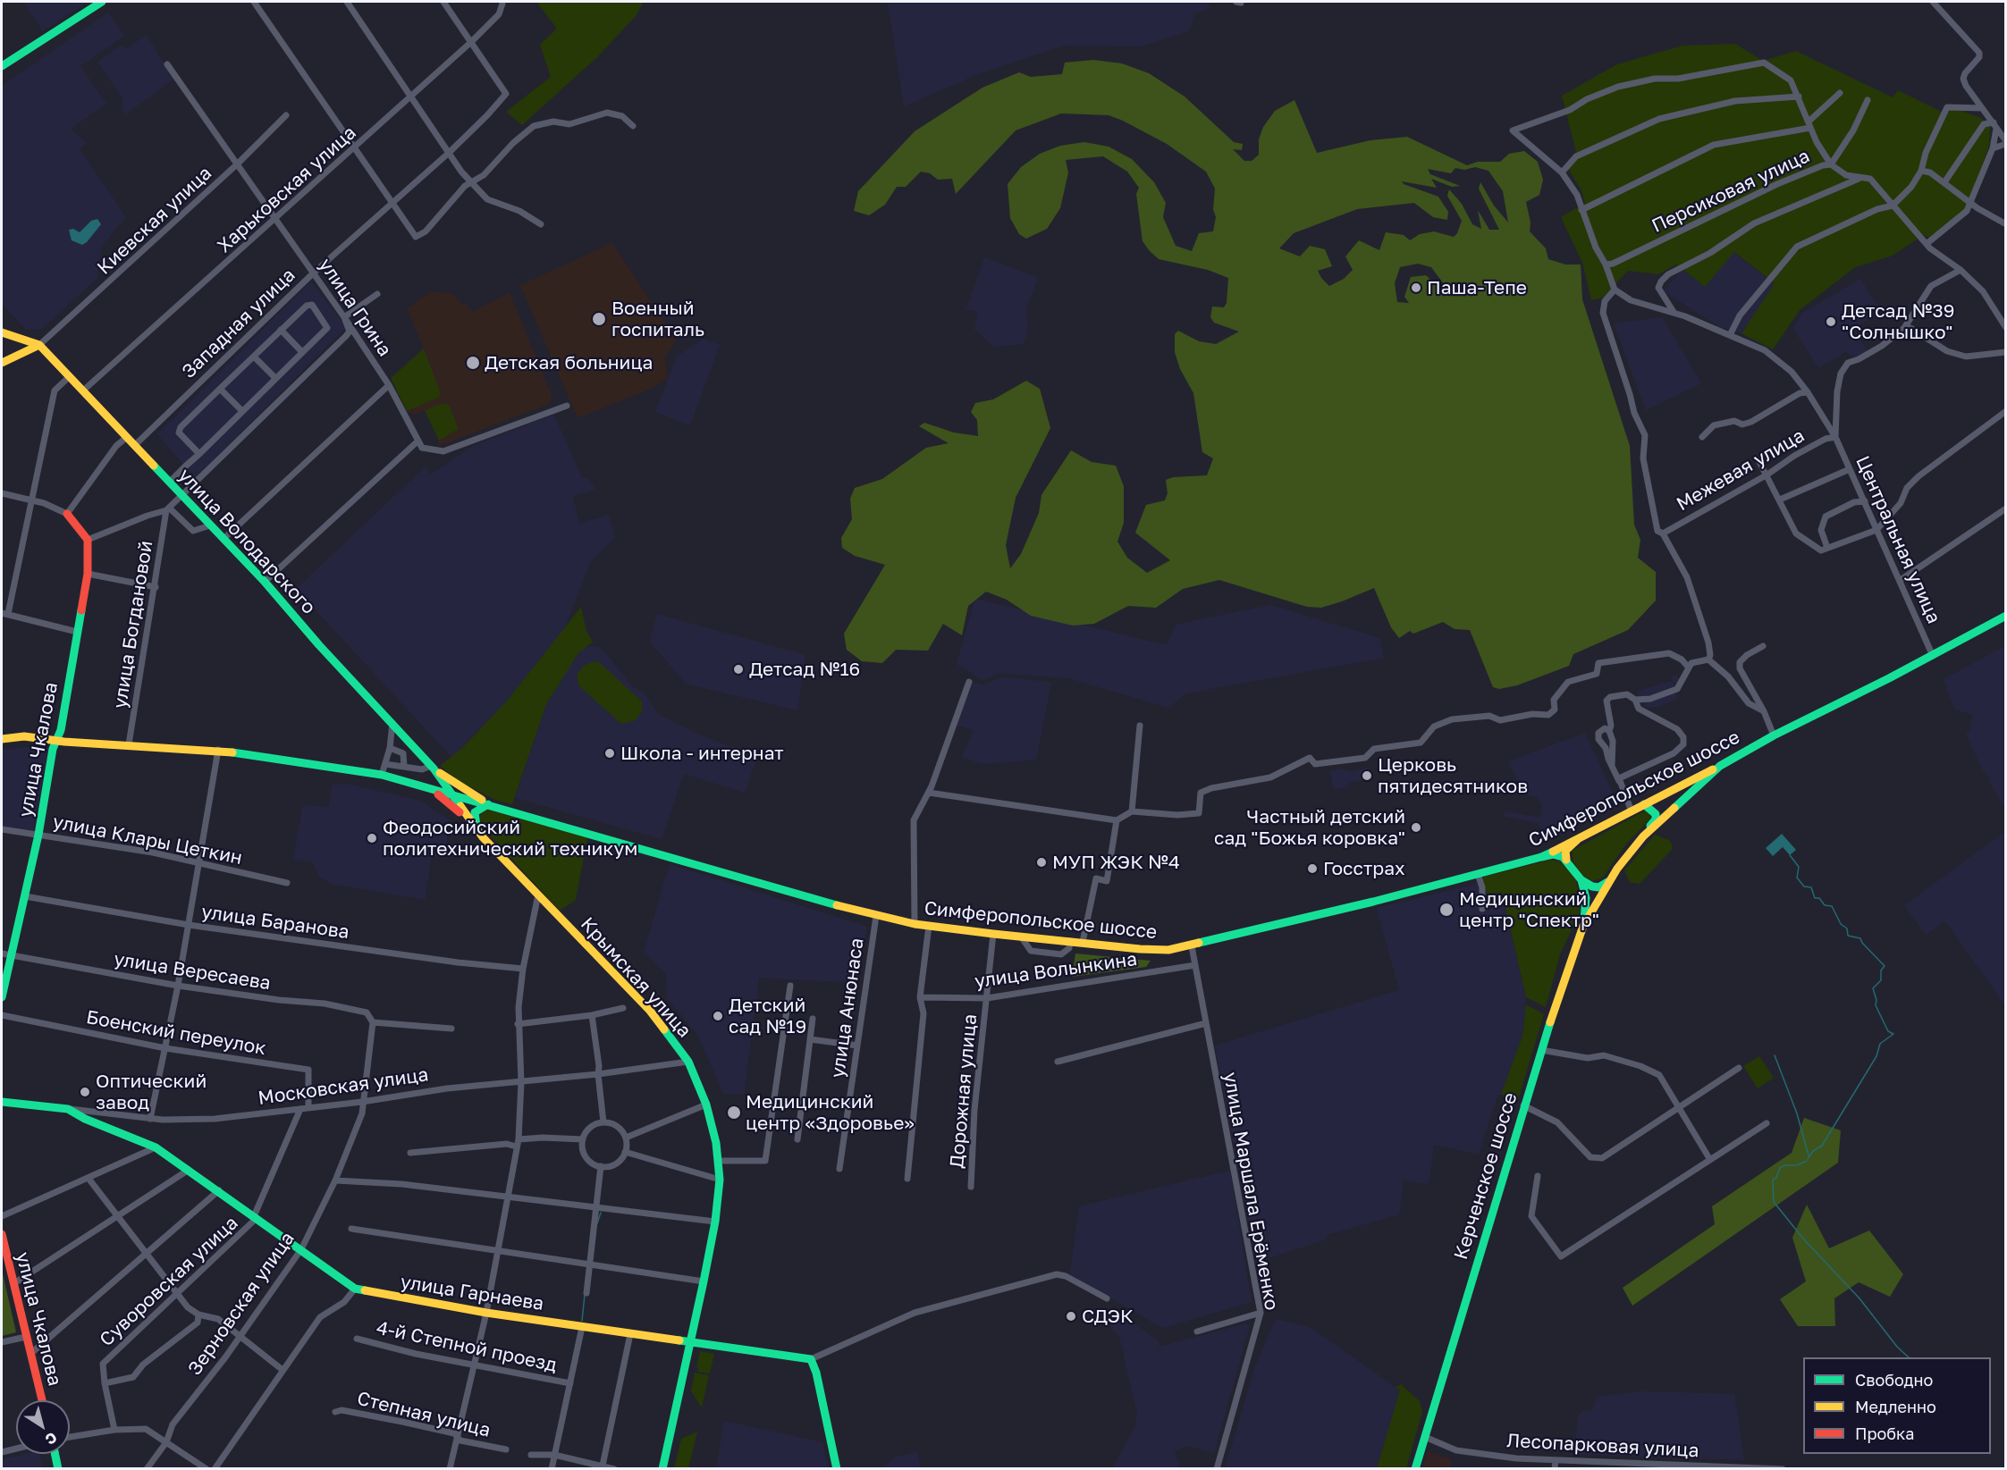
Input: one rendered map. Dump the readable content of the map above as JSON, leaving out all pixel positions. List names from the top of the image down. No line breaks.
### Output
{"streets":{"main road":["улица Володарского","улица Чкалова","Симферопольское шоссе","Крымская улица","Московская улица","Керченское шоссе","улица Гарнаева"],"street":["Харьковская улица","Персиковая улица","Киевская улица","улица Грина","Западная улица","Межевая улица","Центральная улица","улица Богдановой","улица Клары Цеткин","улица Баранова","улица Волынкина","улица Вересаева","улица Анюнаса","Боенский переулок","Дорожная улица","улица Маршала Ерёменко","Суворовская улица","Зерновская улица","4-й Степной проезд","Степная улица","Лесопарковая улица"]},"crossings":[["Харьковская улица","улица Грина"],["Харьковская улица","Западная улица"],["Харьковская улица","улица Володарского"],["Киевская улица","улица Грина"],["Киевская улица","улица Володарского"],["улица Грина","Западная улица"],["Западная улица","улица Володарского"],["Межевая улица","Центральная улица"],["Центральная улица","Симферопольское шоссе"],["улица Володарского","Симферопольское шоссе"],["улица Володарского","Крымская улица"],["улица Богдановой","Симферопольское шоссе"],["улица Чкалова","Симферопольское шоссе"],["улица Чкалова","улица Клары Цеткин"],["улица Чкалова","улица Баранова"],["улица Чкалова","улица Вересаева"],["Симферопольское шоссе","Крымская улица"],["Симферопольское шоссе","улица Анюнаса"],["Симферопольское шоссе","Дорожная улица"],["Симферопольское шоссе","улица Маршала Ерёменко"],["улица Волынкина","Дорожная улица"],["улица Волынкина","улица Маршала Ерёменко"],["улица Вересаева","Зерновская улица"],["Крымская улица","Московская улица"],["Крымская улица","улица Гарнаева"],["Боенский переулок","Московская улица"],["Московская улица","Суворовская улица"],["Московская улица","улица Гарнаева"],["Московская улица","Зерновская улица"],["Керченское шоссе","Лесопарковая улица"],["Суворовская улица","улица Гарнаева"],["улица Гарнаева","Зерновская улица"]],"places":["Паша-Тепе","Военный госпиталь","Детсад №39 \"Солнышко\"","Детская больница","Детсад №16","Школа - интернат","Церковь пятидесятников","Частный детский сад \"Божья коровка\"","Феодосийский политехнический техникум","МУП ЖЭК №4","Госстрах","Медицинский центр \"Спектр\"","Детский сад №19","Оптический завод","Медицинский центр «Здоровье»","СДЭК"],"legend":["Свободно","Медленно","Пробка"],"north":"bottom right"}
